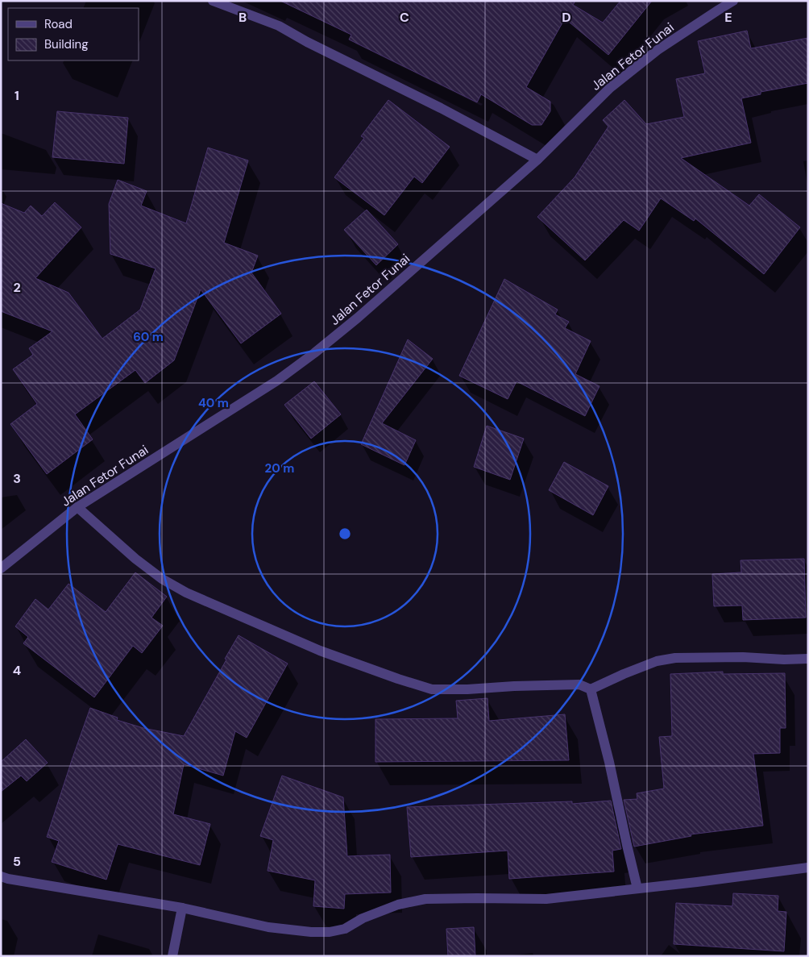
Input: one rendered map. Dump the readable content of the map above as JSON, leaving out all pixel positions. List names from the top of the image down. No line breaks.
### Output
{"streets":{"street":["Jalan Fetor Funai"]},"legend":["Road","Building"],"grid":{"columns":["B","C","D","E"],"rows":["1","2","3","4","5"]},"rings":["60 m","40 m","20 m"]}
